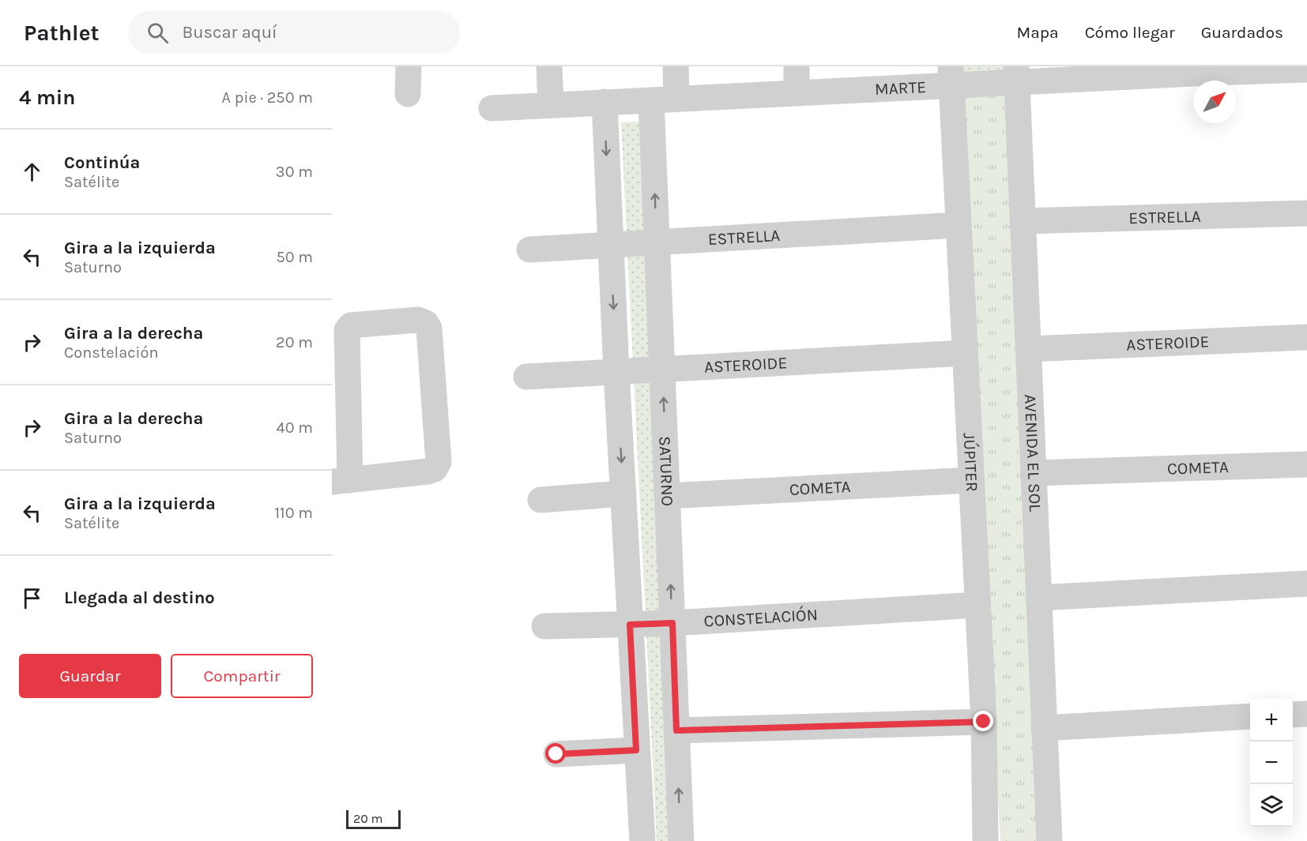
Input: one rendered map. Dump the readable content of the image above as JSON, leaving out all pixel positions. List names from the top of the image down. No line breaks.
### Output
{"streets":{"street":["MARTE","ESTRELLA","ASTEROIDE","AVENIDA EL SOL","JÚPITER","COMETA","SATURNO","CONSTELACIÓN"]},"crossings":[["MARTE","AVENIDA EL SOL"],["MARTE","JÚPITER"],["MARTE","SATURNO"],["ESTRELLA","AVENIDA EL SOL"],["ESTRELLA","JÚPITER"],["ESTRELLA","SATURNO"],["ASTEROIDE","AVENIDA EL SOL"],["ASTEROIDE","JÚPITER"],["ASTEROIDE","SATURNO"],["AVENIDA EL SOL","COMETA"],["JÚPITER","COMETA"],["JÚPITER","CONSTELACIÓN"],["COMETA","SATURNO"],["SATURNO","CONSTELACIÓN"]],"scale_bar":"20 m","north":"top right","page":{"header":"Pathlet","search":"Buscar aquí","nav":["Mapa","Cómo llegar","Guardados"],"heading":["4 min","A pie · 250 m"],"list":[["Continúa","Satélite","30 m"],["Gira a la izquierda","Saturno","50 m"],["Gira a la derecha","Constelación","20 m"],["Gira a la derecha","Saturno","40 m"],["Gira a la izquierda","Satélite","110 m"],"Llegada al destino"],"buttons":["Guardar","Compartir"],"map_buttons":["+","−"],"scale":"20 m"}}
